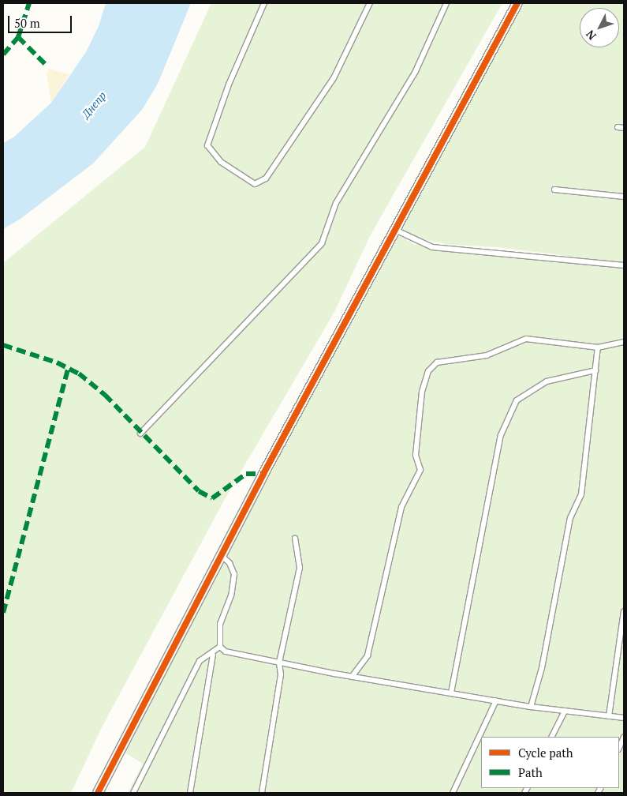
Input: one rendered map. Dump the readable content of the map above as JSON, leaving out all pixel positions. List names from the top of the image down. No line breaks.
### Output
{"water":["Днепр"],"legend":["Cycle path","Path"],"scale_bar":"50 m","north":"bottom left"}
